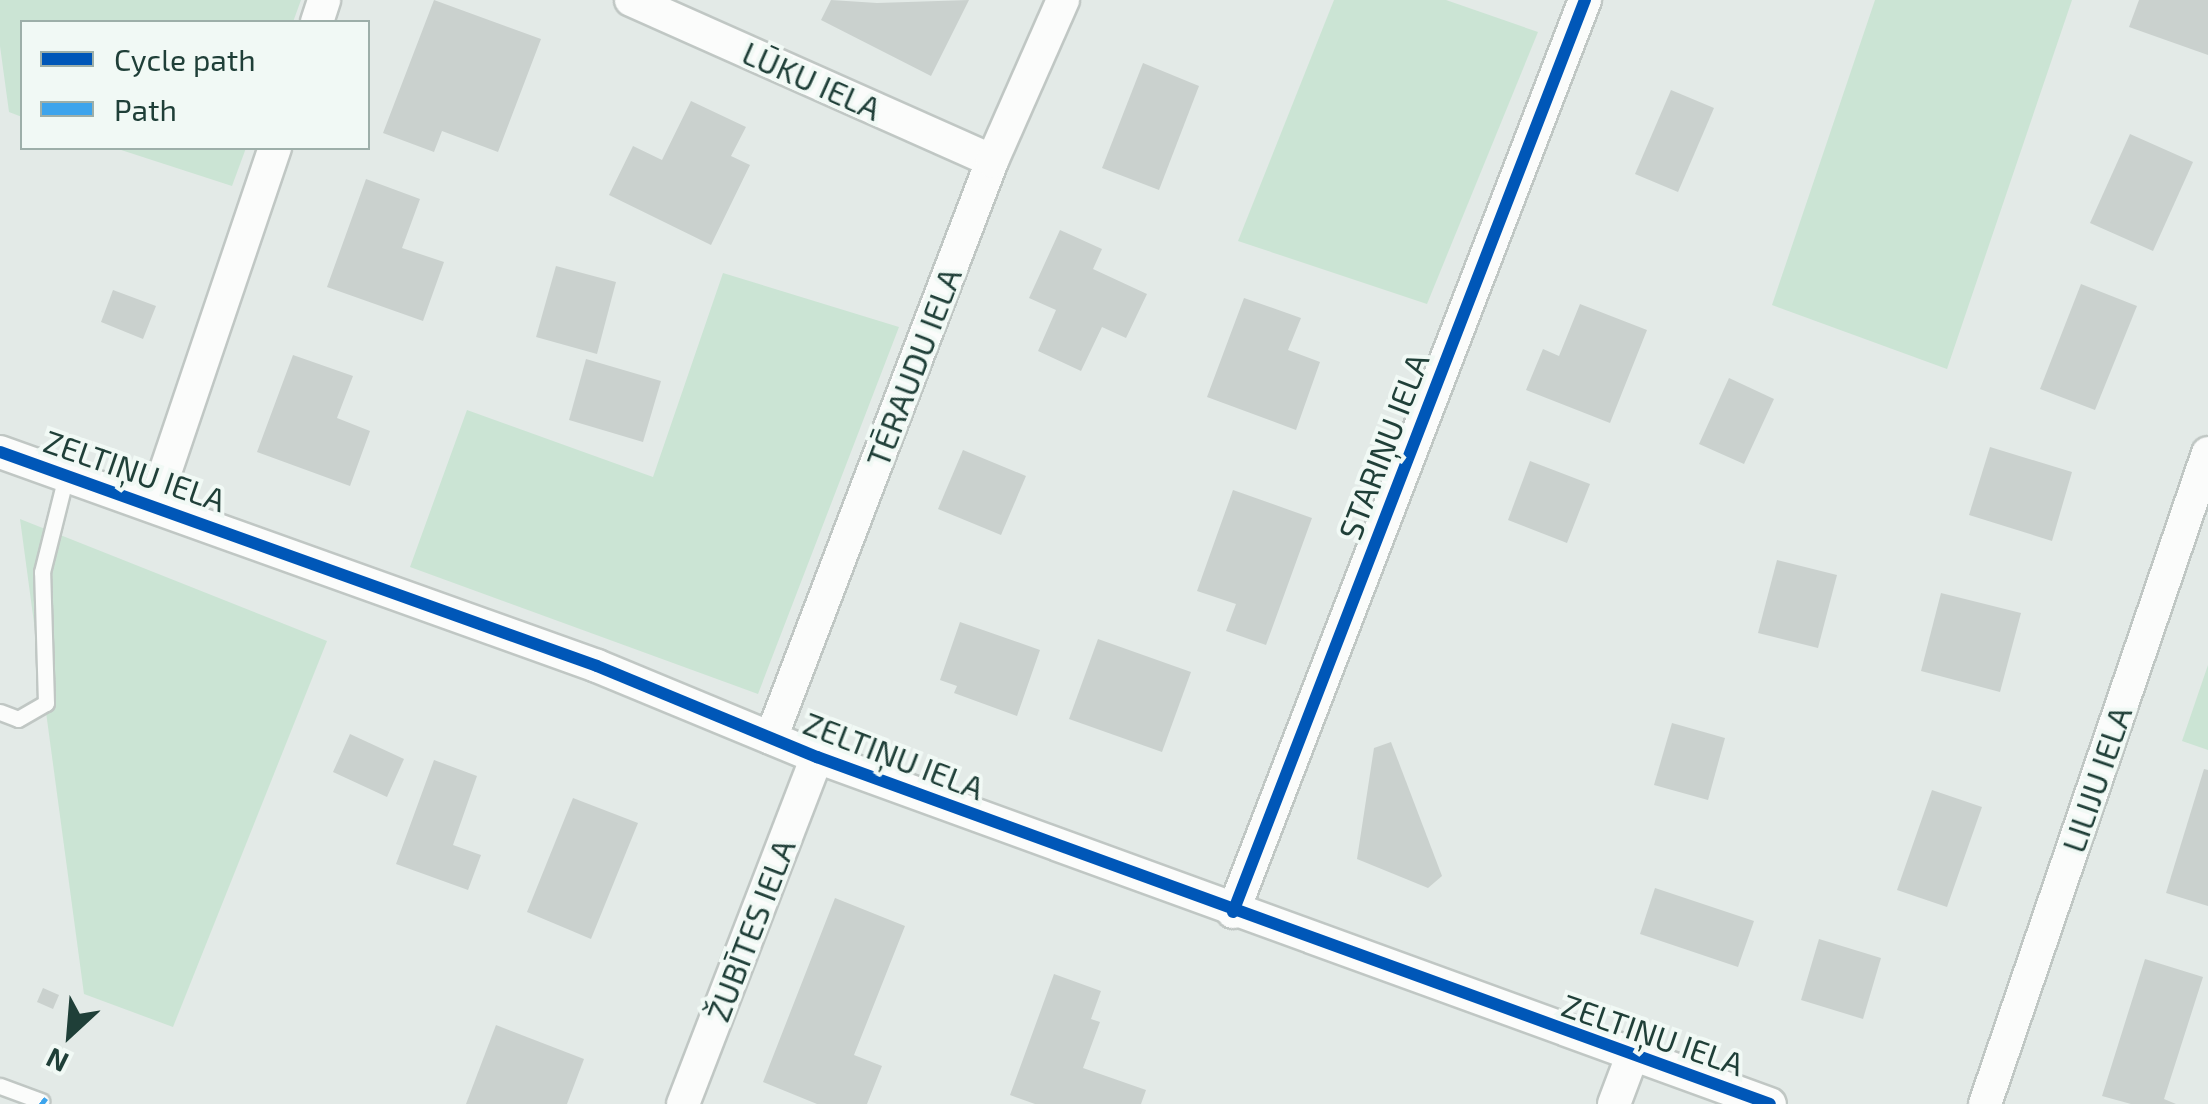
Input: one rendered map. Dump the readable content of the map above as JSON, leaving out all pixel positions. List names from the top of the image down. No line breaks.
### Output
{"streets":{"street":["LŪKU IELA","TĒRAUDU IELA","STARIŅU IELA","ZELTIŅU IELA","LILIJU IELA","ŽUBĪTES IELA"]},"crossings":[["LŪKU IELA","TĒRAUDU IELA"],["TĒRAUDU IELA","ZELTIŅU IELA"],["STARIŅU IELA","ZELTIŅU IELA"],["ZELTIŅU IELA","ŽUBĪTES IELA"]],"legend":["Cycle path","Path"],"north":"bottom left"}
